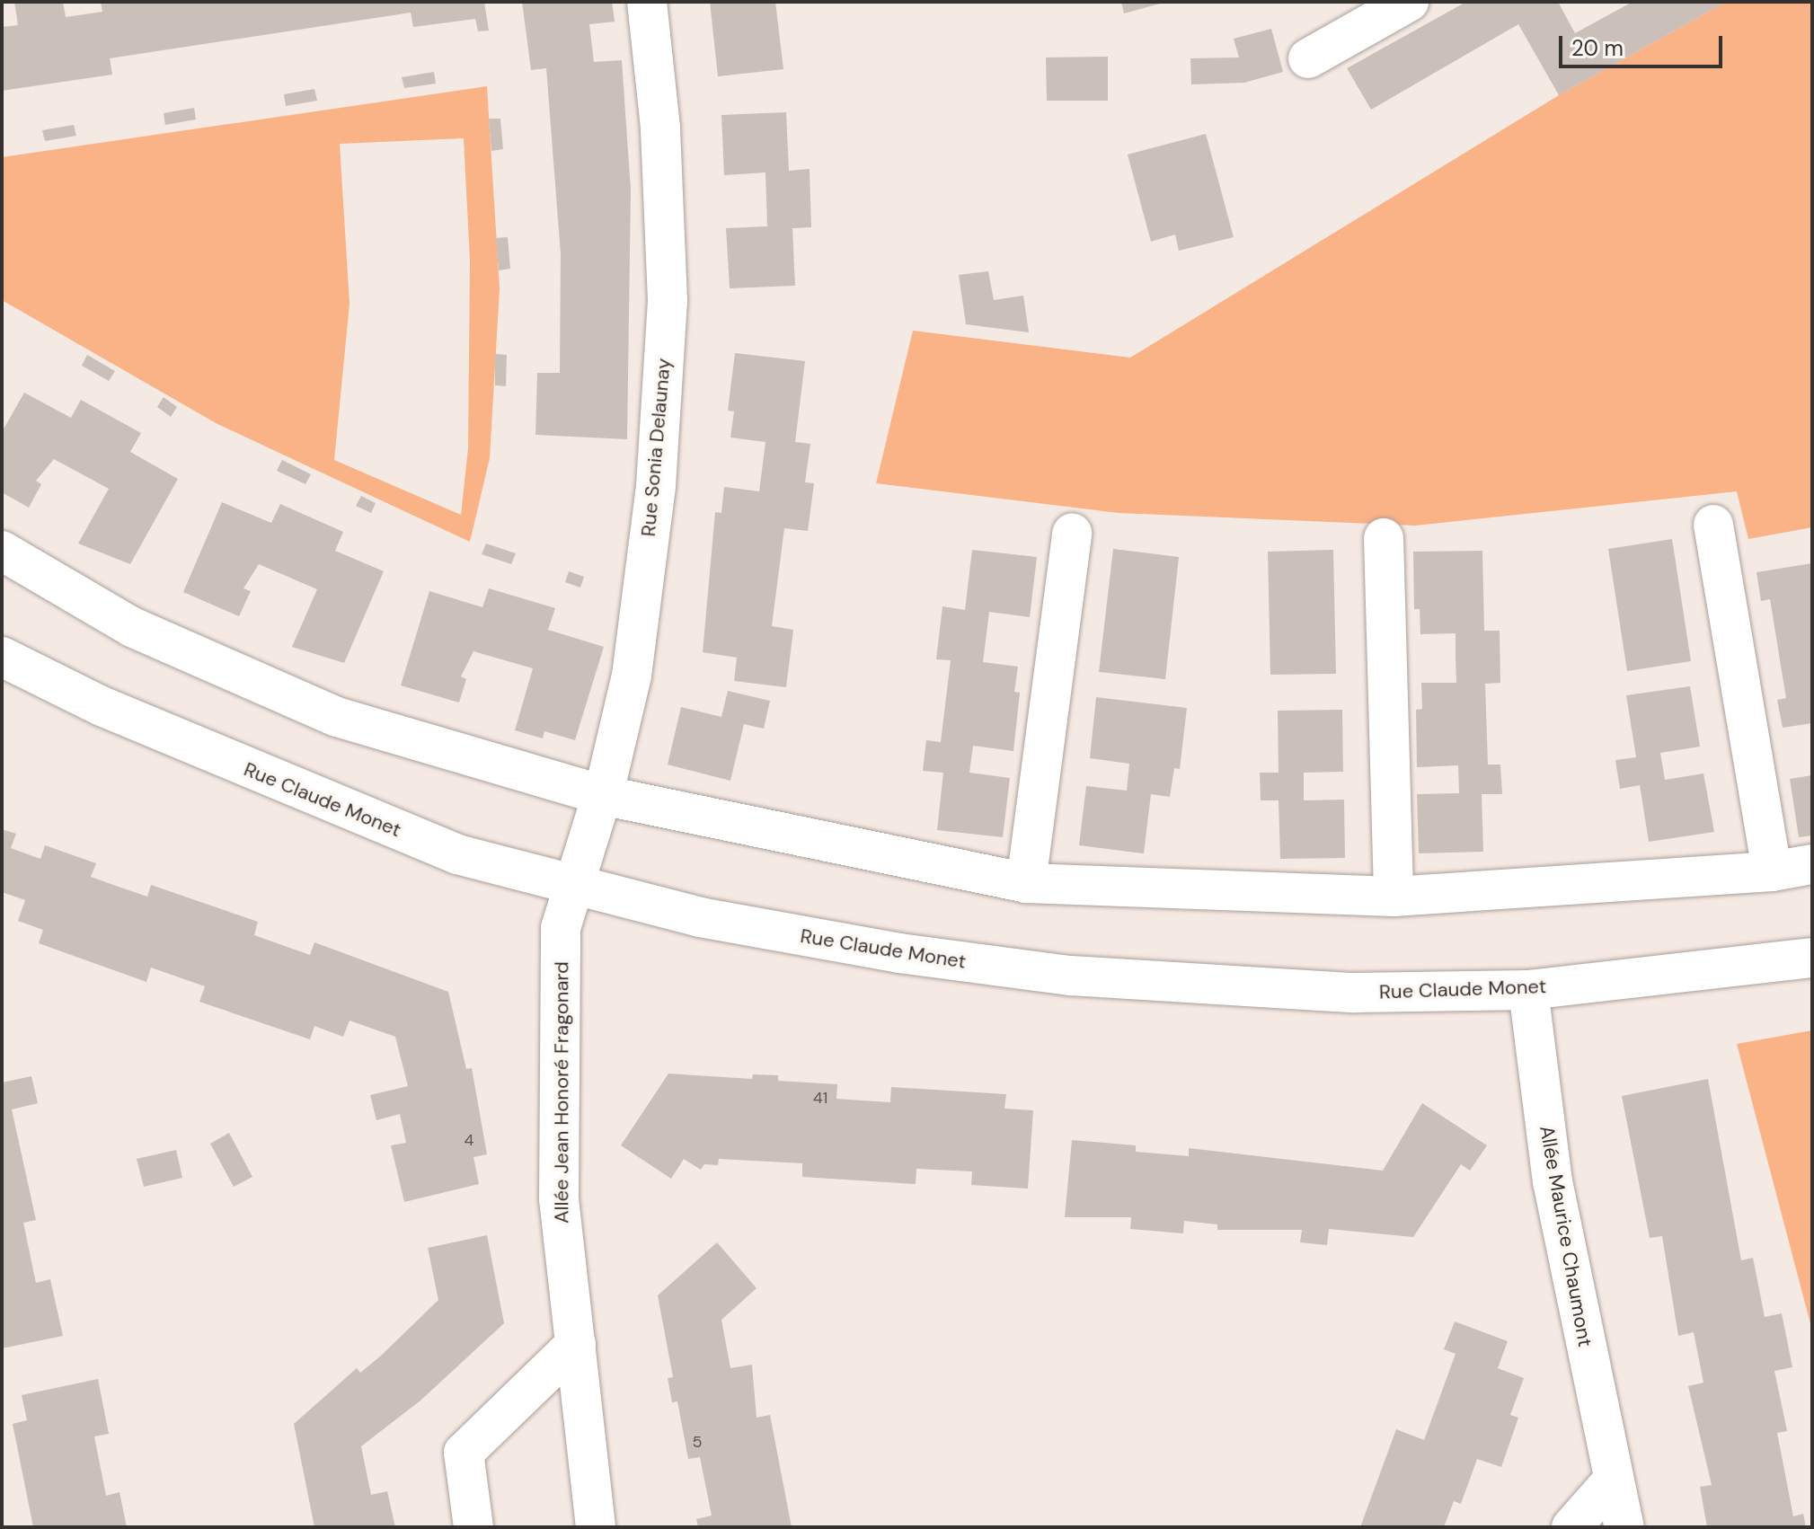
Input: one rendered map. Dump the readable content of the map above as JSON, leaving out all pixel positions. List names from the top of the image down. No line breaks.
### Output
{"streets":{"street":["Rue Sonia Delaunay","Rue Claude Monet","Allée Jean Honoré Fragonard","Allée Maurice Chaumont"]},"crossings":[["Rue Sonia Delaunay","Rue Claude Monet"],["Rue Sonia Delaunay","Allée Jean Honoré Fragonard"],["Rue Claude Monet","Allée Jean Honoré Fragonard"],["Rue Claude Monet","Allée Maurice Chaumont"]],"house_numbers":["41","4","5"],"scale_bar":"20 m"}
